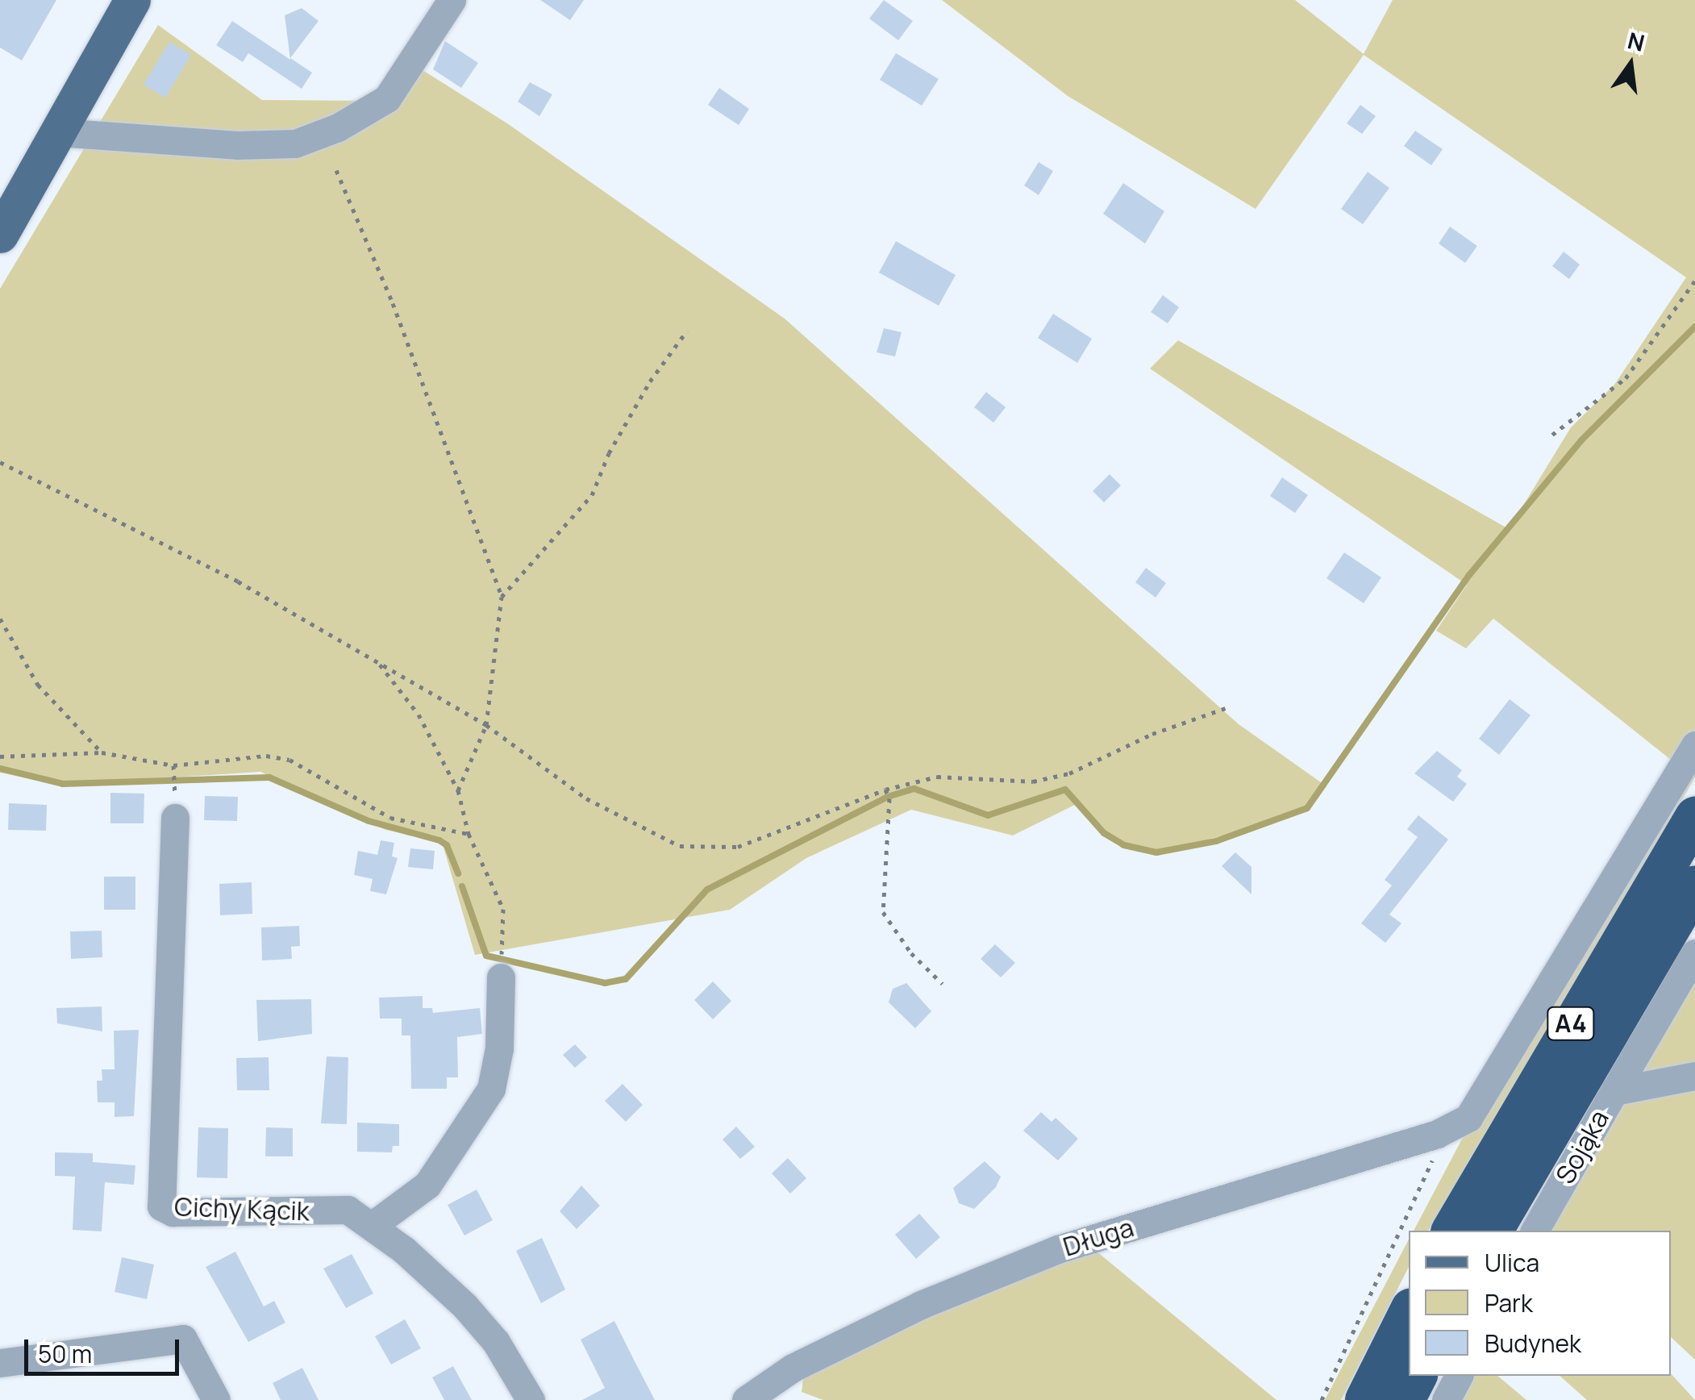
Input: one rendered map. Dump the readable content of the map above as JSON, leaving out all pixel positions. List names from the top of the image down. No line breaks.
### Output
{"streets":{"highway":["A4"],"street":["Sojąka","Cichy Kącik","Długa"]},"legend":["Ulica","Park","Budynek"],"scale_bar":"50 m","north":"top"}
